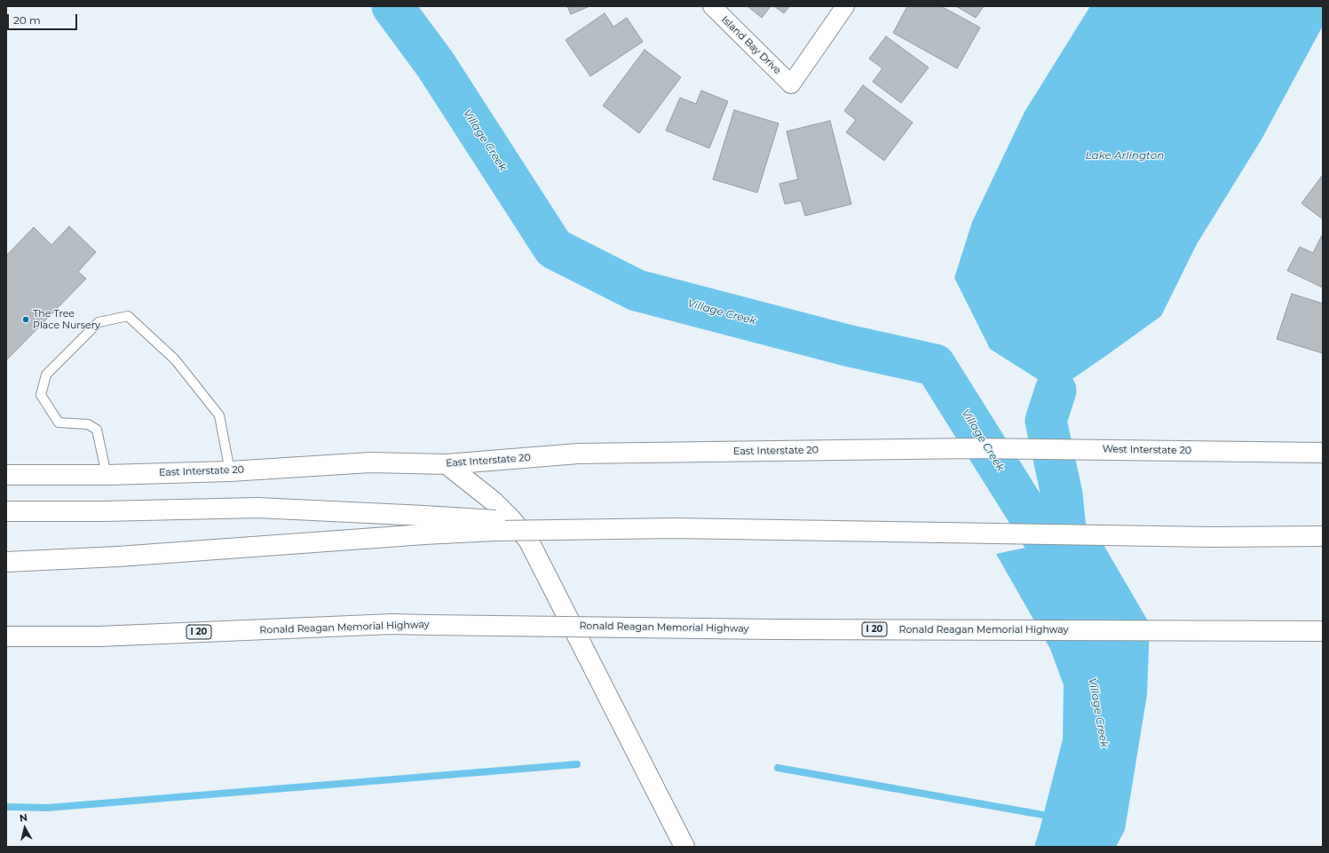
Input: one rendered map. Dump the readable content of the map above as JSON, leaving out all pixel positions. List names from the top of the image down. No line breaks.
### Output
{"streets":{"main road":["West Interstate 20","East Interstate 20","Ronald Reagan Memorial Highway","I 20"],"street":["Island Bay Drive"]},"crossings":[["West Interstate 20","East Interstate 20"]],"water":["Village Creek","Lake Arlington"],"places":["The Tree Place Nursery"],"scale_bar":"20 m","north":"top"}
